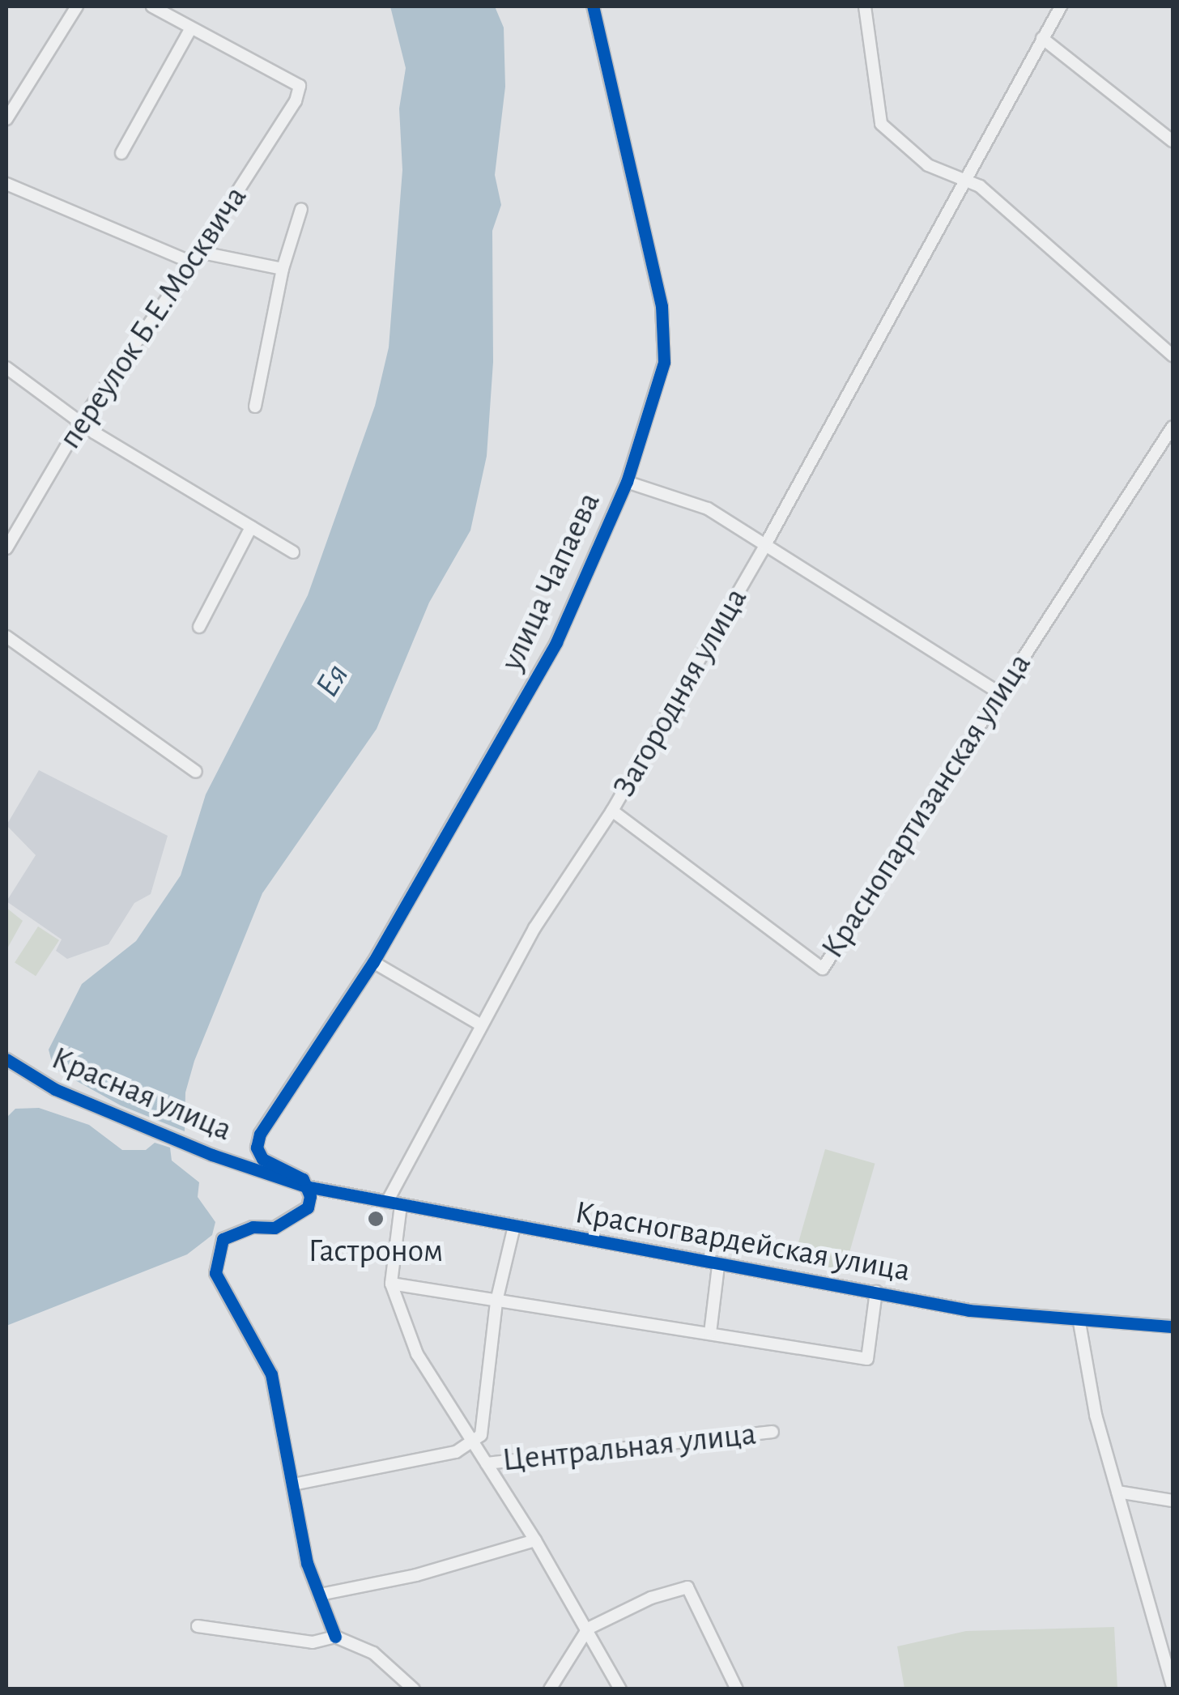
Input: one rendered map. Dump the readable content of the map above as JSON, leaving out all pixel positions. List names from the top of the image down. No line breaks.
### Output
{"streets":{"street":["переулок Б.Е.Москвича","улица Чапаева","Загородняя улица","Краснопартизанская улица","Красная улица","Красногвардейская улица","Центральная улица"]},"crossings":[["улица Чапаева","Загородняя улица"],["улица Чапаева","Краснопартизанская улица"],["улица Чапаева","Красная улица"],["улица Чапаева","Красногвардейская улица"],["Загородняя улица","Краснопартизанская улица"],["Загородняя улица","Красногвардейская улица"],["Красная улица","Красногвардейская улица"],["Красногвардейская улица","Центральная улица"]],"water":["Ея"],"places":["Гастроном"]}
